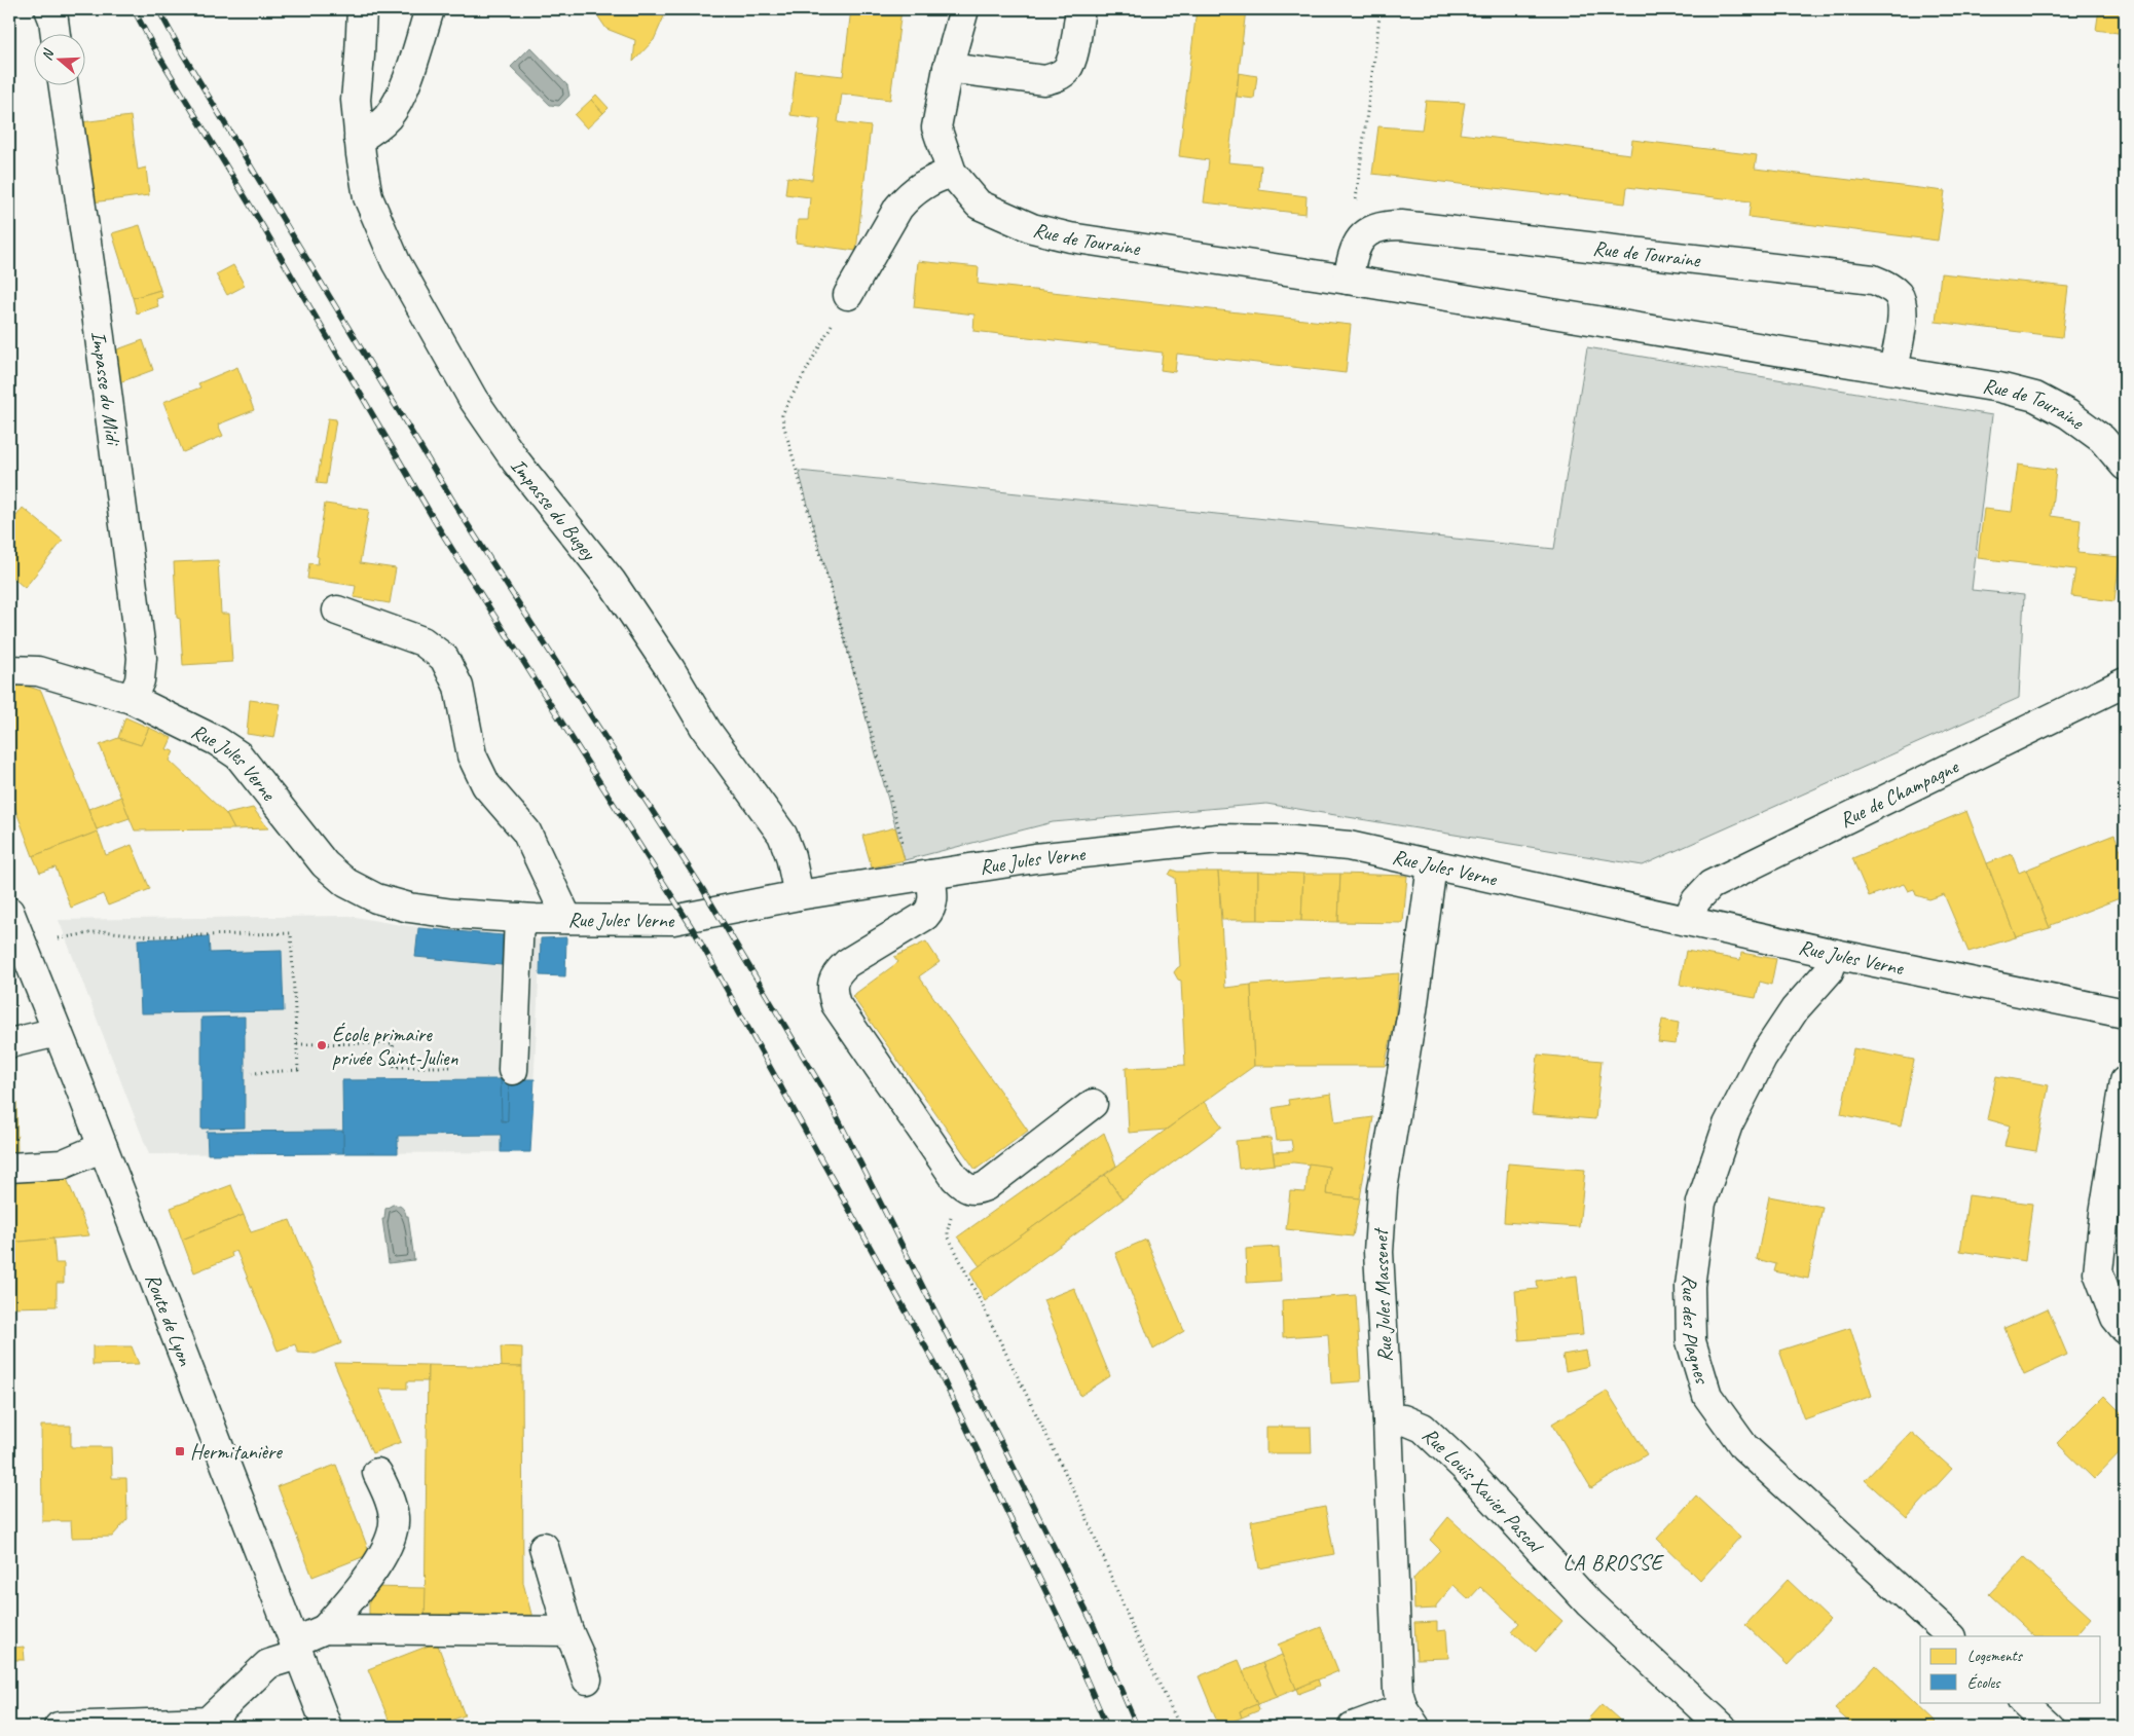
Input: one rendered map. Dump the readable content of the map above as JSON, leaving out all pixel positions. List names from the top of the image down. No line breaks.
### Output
{"streets":{"street":["Rue de Touraine","Impasse du Midi","Impasse du Bugey","Rue Jules Verne","Rue de Champagne","Rue Jules Massenet","Route de Lyon","Rue des Plagnes","Rue Louis Xavier Pascal"]},"crossings":[["Impasse du Midi","Rue Jules Verne"],["Impasse du Bugey","Rue Jules Verne"],["Rue Jules Verne","Rue de Champagne"],["Rue Jules Verne","Rue Jules Massenet"],["Rue Jules Verne","Rue des Plagnes"],["Rue Jules Massenet","Rue Louis Xavier Pascal"]],"districts":["LA BROSSE"],"places":{"other":["École primaire privée Saint-Julien"],"transit":["Hermitanière"]},"legend":["Logements","Écoles"],"north":"left"}
